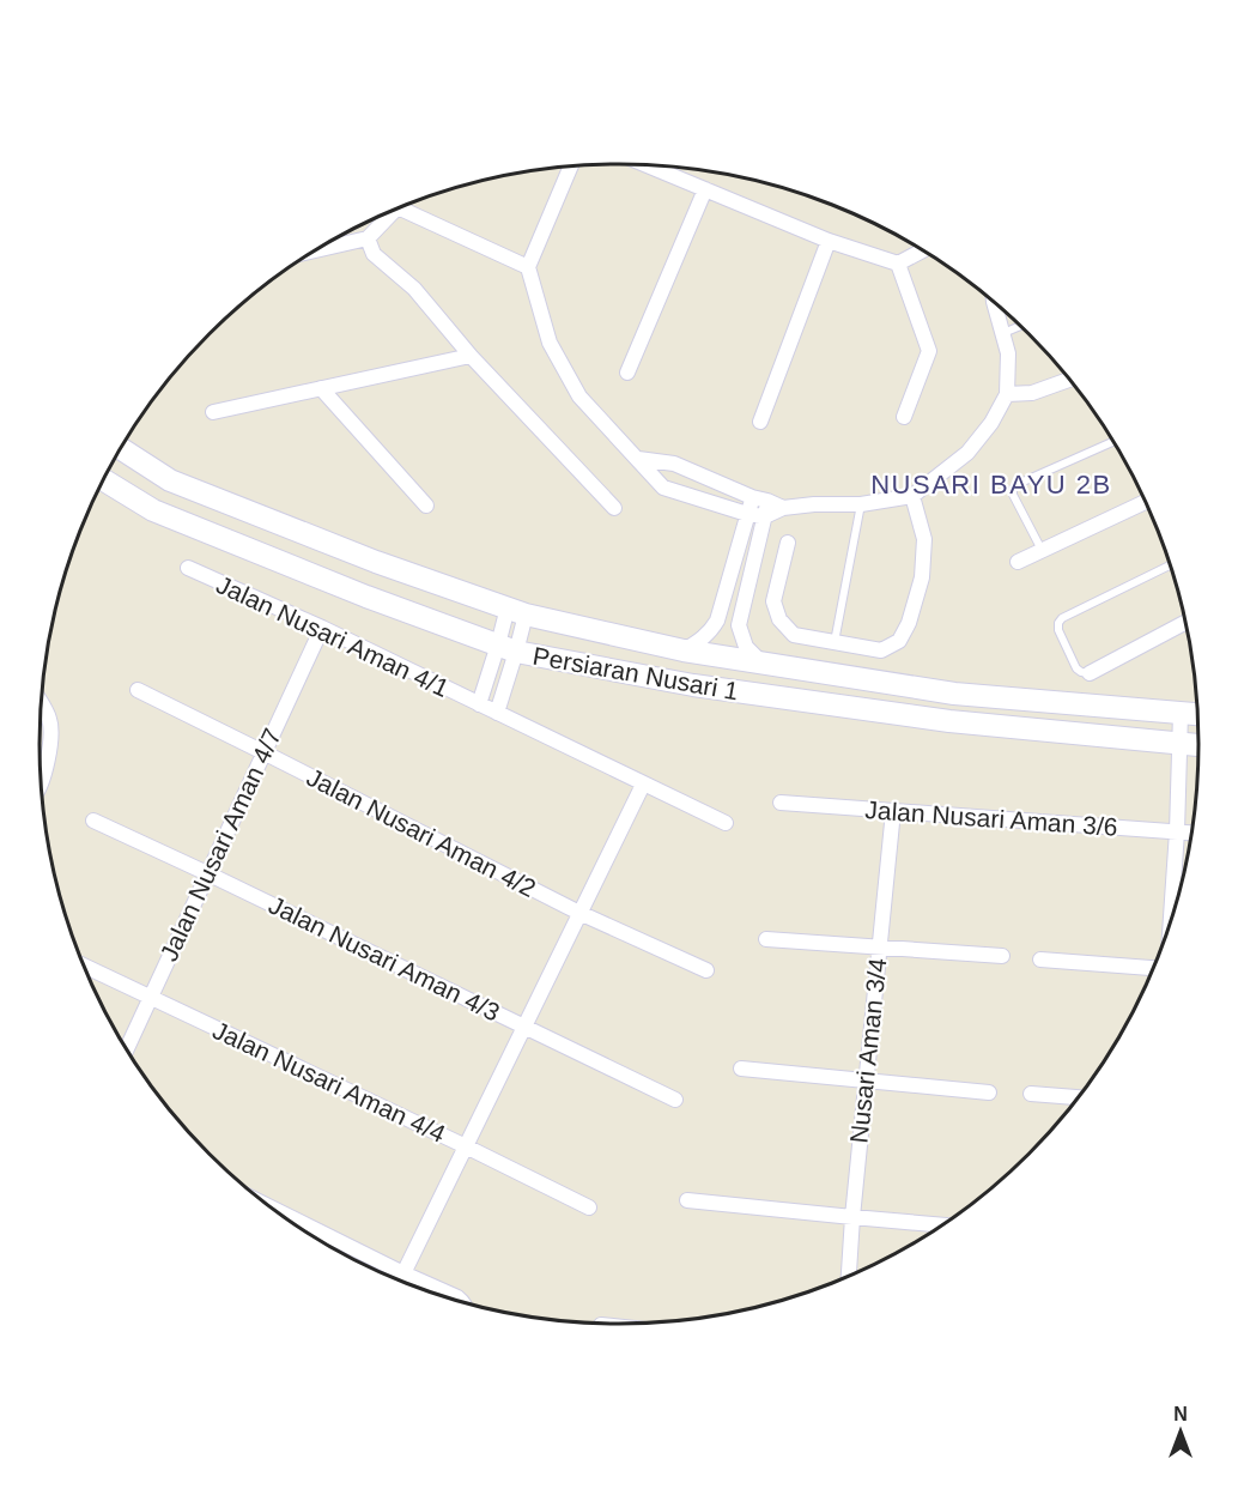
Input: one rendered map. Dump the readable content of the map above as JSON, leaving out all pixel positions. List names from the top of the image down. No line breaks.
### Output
{"streets":{"main road":["Persiaran Nusari 1"],"street":["Jalan Nusari Aman 4/1","Jalan Nusari Aman 3/6","Jalan Nusari Aman 4/2","Jalan Nusari Aman 4/7","Jalan Nusari Aman 4/3","Nusari Aman 3/4","Jalan Nusari Aman 4/4"]},"crossings":[["Jalan Nusari Aman 4/1","Jalan Nusari Aman 4/7"],["Jalan Nusari Aman 3/6","Nusari Aman 3/4"],["Jalan Nusari Aman 4/2","Jalan Nusari Aman 4/7"],["Jalan Nusari Aman 4/7","Jalan Nusari Aman 4/3"],["Jalan Nusari Aman 4/7","Jalan Nusari Aman 4/4"]],"districts":["NUSARI BAYU 2B"],"north":"top"}
